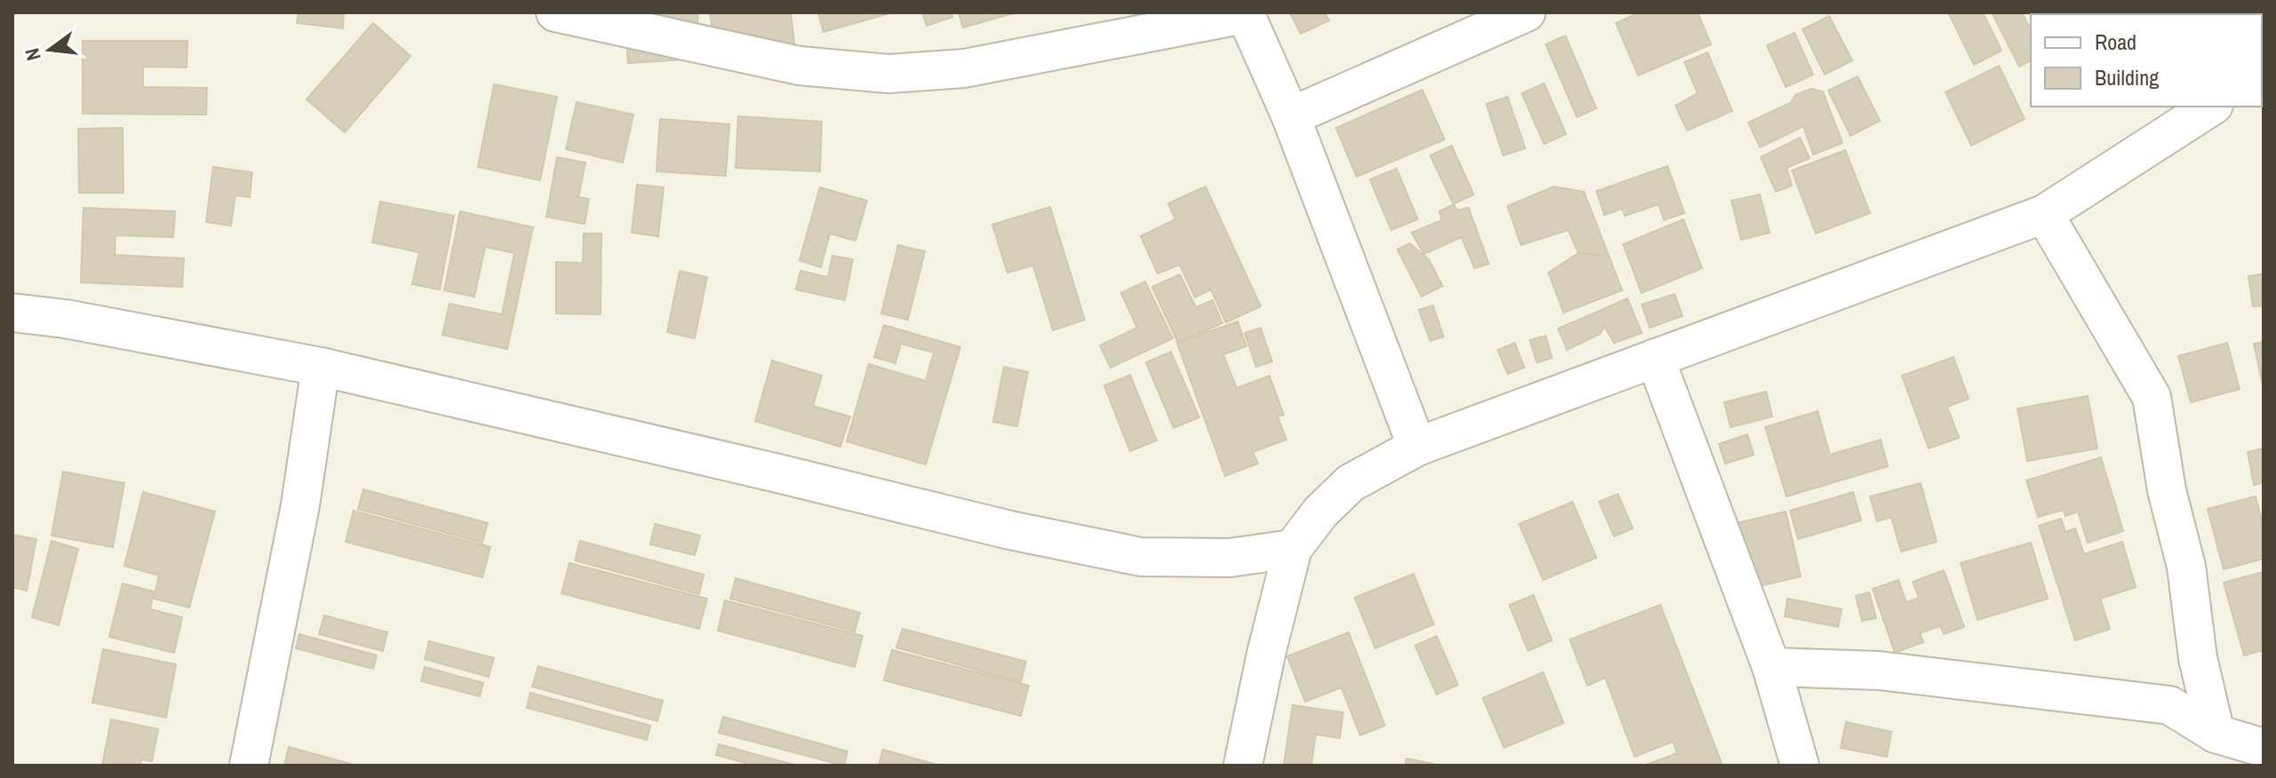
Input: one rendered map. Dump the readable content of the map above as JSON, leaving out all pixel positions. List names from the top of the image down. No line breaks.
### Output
{"legend":["Road","Building"],"north":"left"}
